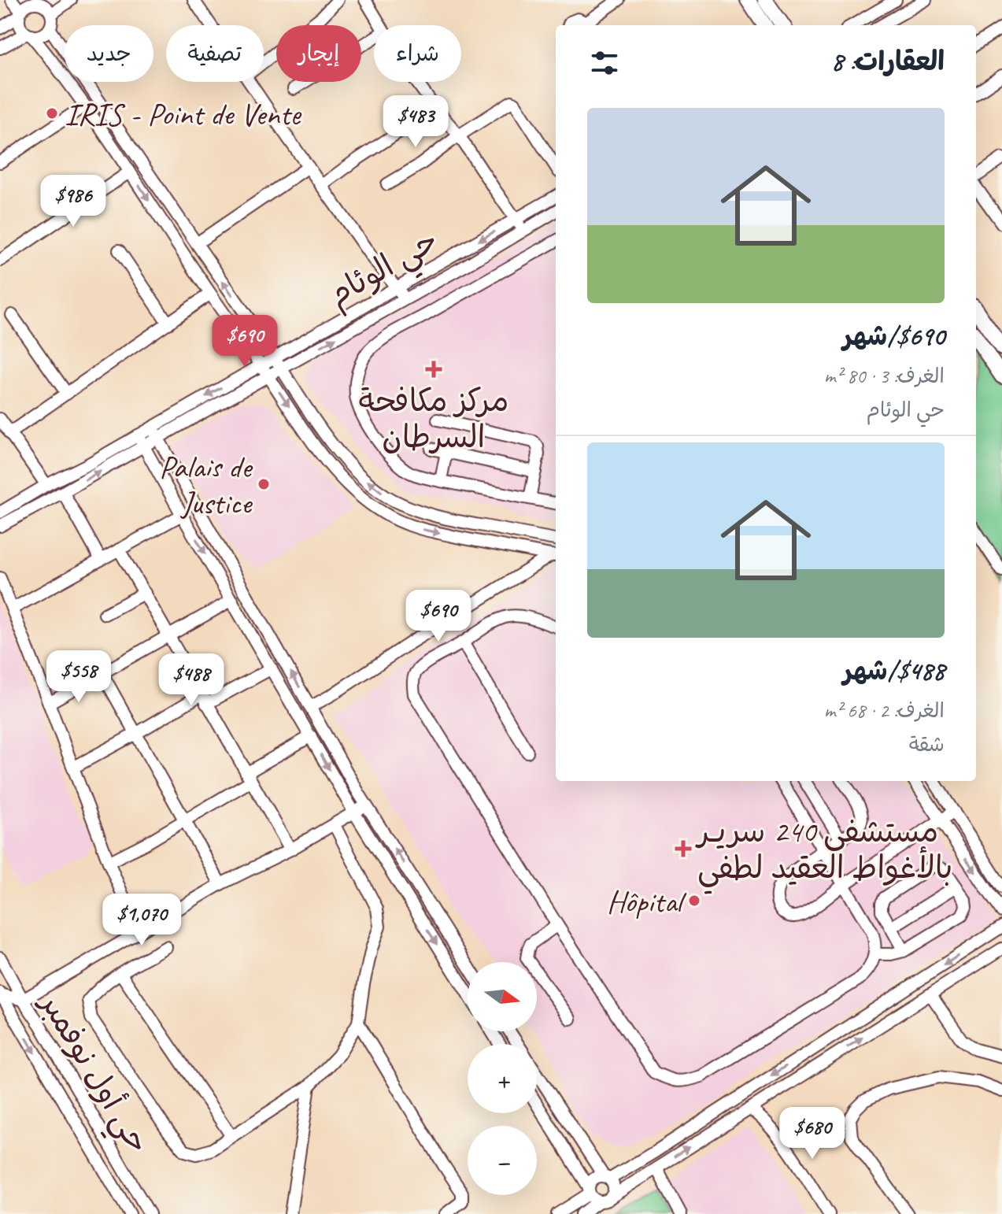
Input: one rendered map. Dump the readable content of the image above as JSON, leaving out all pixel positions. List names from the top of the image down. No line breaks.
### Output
{"streets":{"street":["حي الوئام","حي أول نوفمبر"]},"places":{"other":["IRIS - Point de Vente","Palais de Justice","Hôpital"],"health":["مركز مكافحة السرطان","مستشفى 240 سريـر بالأغواط العقيد لطفي"]},"north":"right","page":{"chip":["شراء","إيجار","تصفية","جديد"],"heading":"العقارات: 8","price":["$483","$986","$690","$690","$558","$488","$1,070","$680"],"list":[{"name":"$690/شهر","note":"الغرف: 3 · 80 m² · حي الوئام"},{"name":"$488/شهر","note":"الغرف: 2 · 68 m² · شقة"}],"map_buttons":["+","−"]}}
